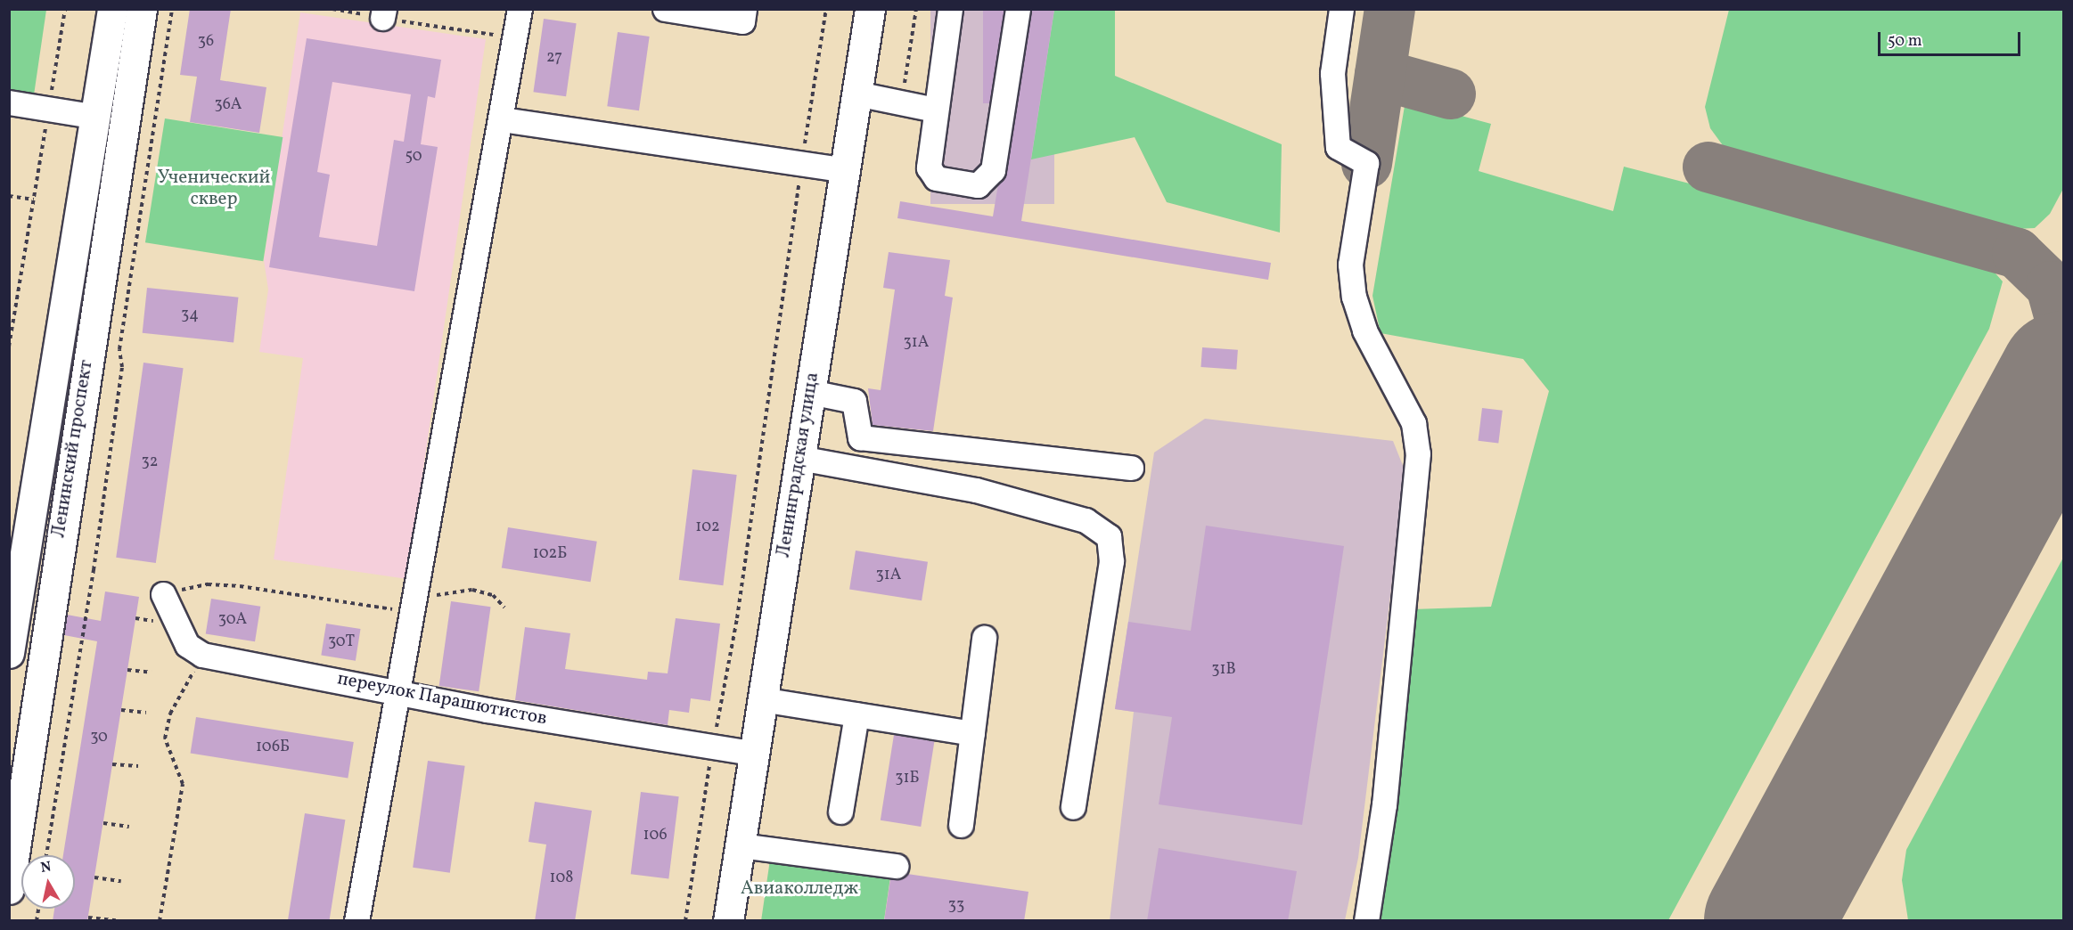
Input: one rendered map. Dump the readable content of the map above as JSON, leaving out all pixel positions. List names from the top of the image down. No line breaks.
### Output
{"streets":{"main road":["Ленинский проспект","Ленинградская улица"],"street":["переулок Парашютистов"]},"crossings":[["Ленинградская улица","переулок Парашютистов"]],"parks":["Ученический сквер","Авиаколледж"],"house_numbers":["36","27","36А","50","34","31А","32","102","102Б","31А","30А","30Т","31В","30","106Б","31Б","106","108","33"],"scale_bar":"50 m","north":"top"}
